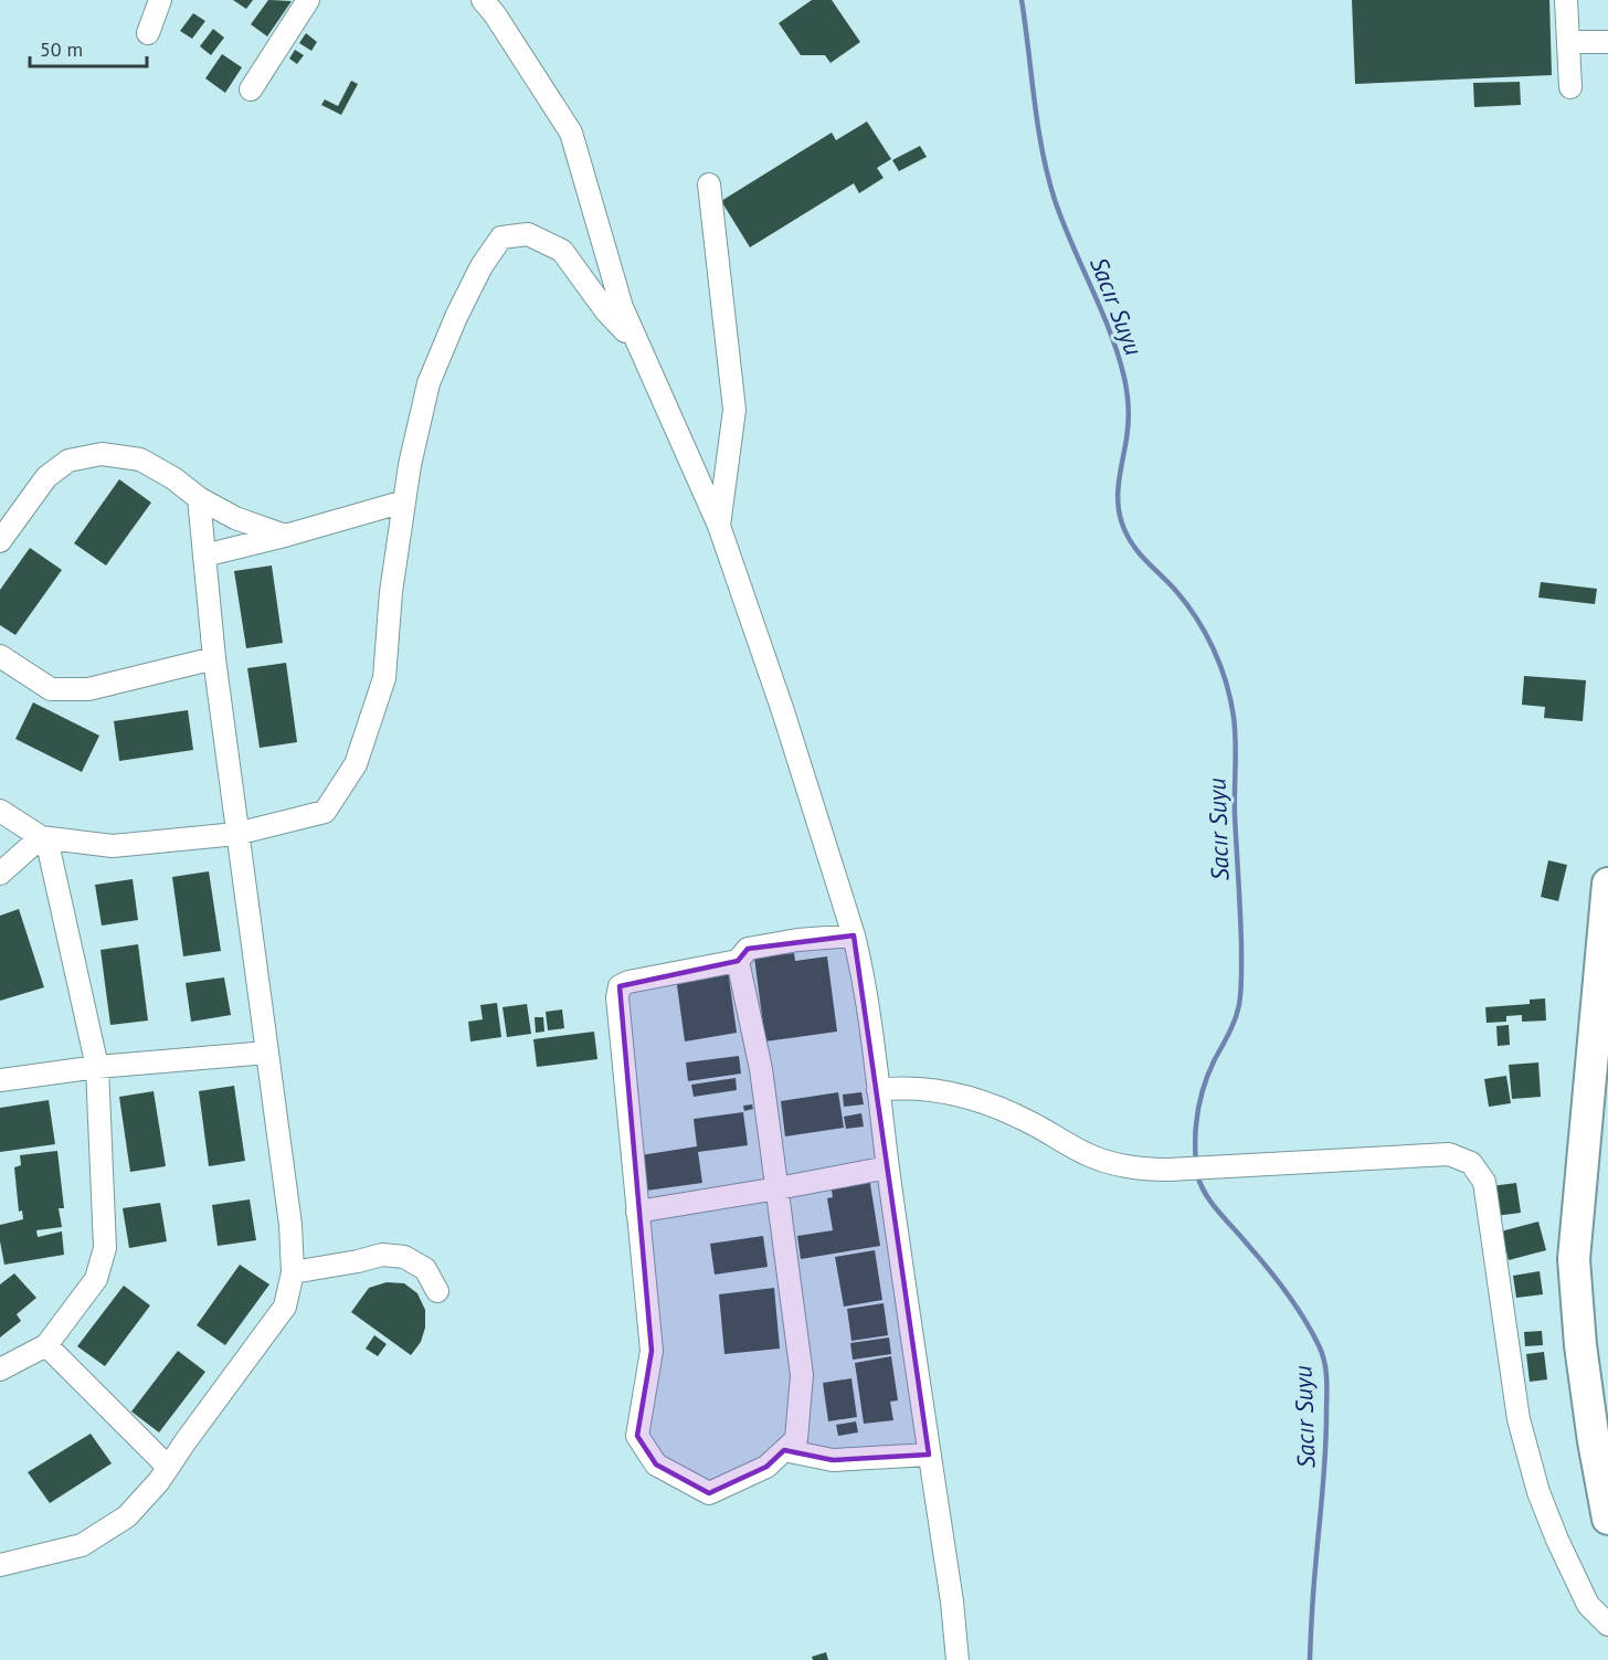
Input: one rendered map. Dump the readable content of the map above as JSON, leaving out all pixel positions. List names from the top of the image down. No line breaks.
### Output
{"water":["Sacır Suyu"],"scale_bar":"50 m"}
